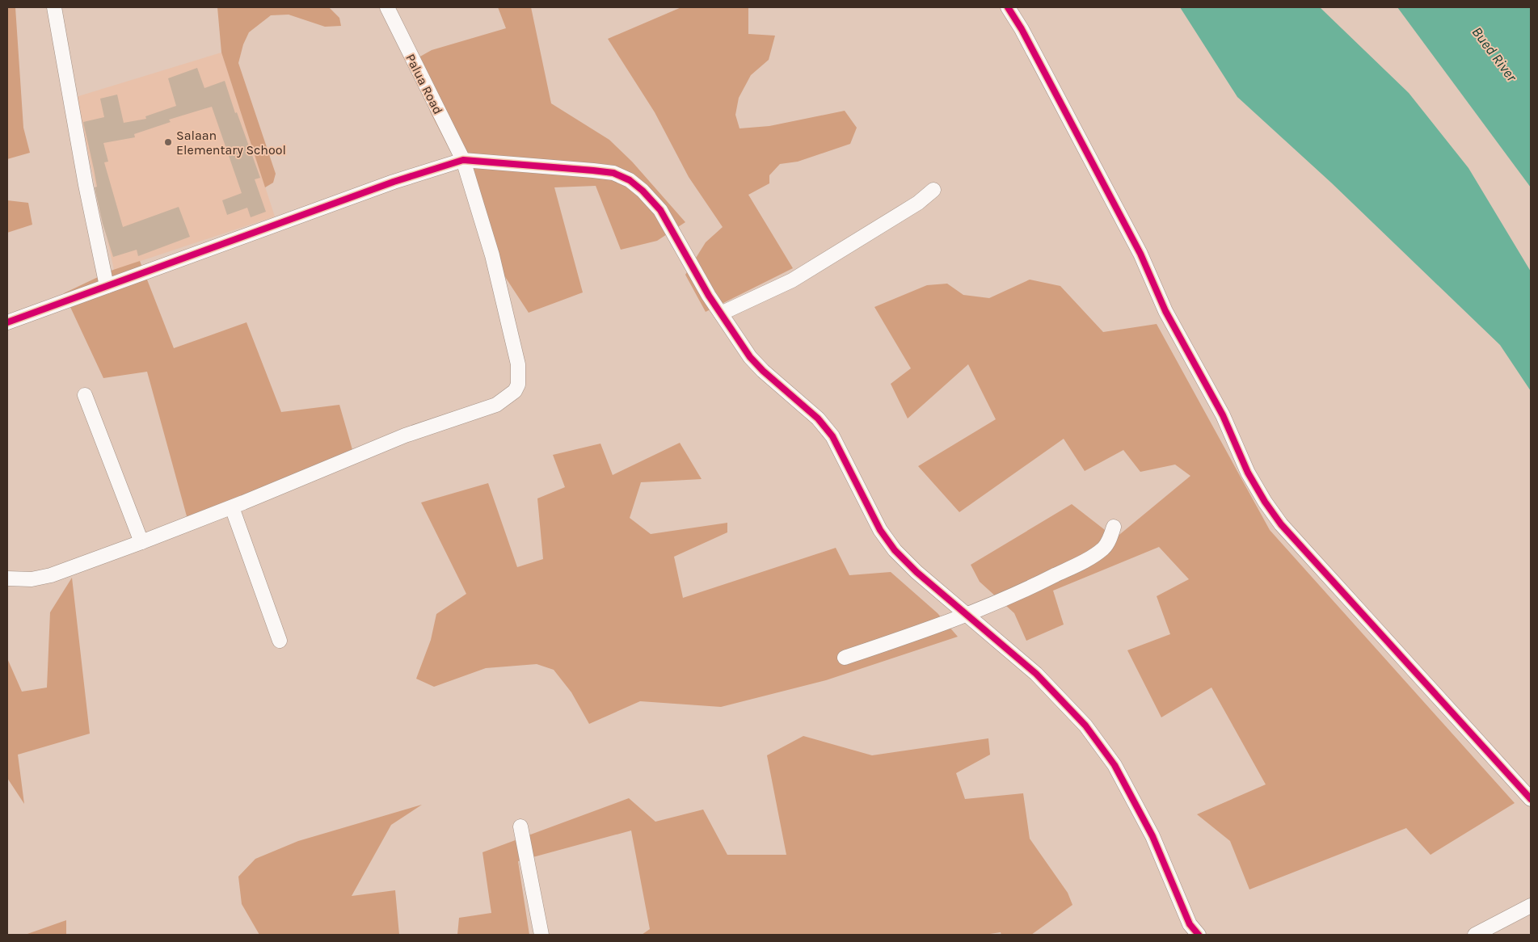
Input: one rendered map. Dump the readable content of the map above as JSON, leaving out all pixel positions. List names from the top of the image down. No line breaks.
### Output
{"streets":{"street":["Palua Road"]},"water":["Bued River"],"places":["Salaan Elementary School"]}
